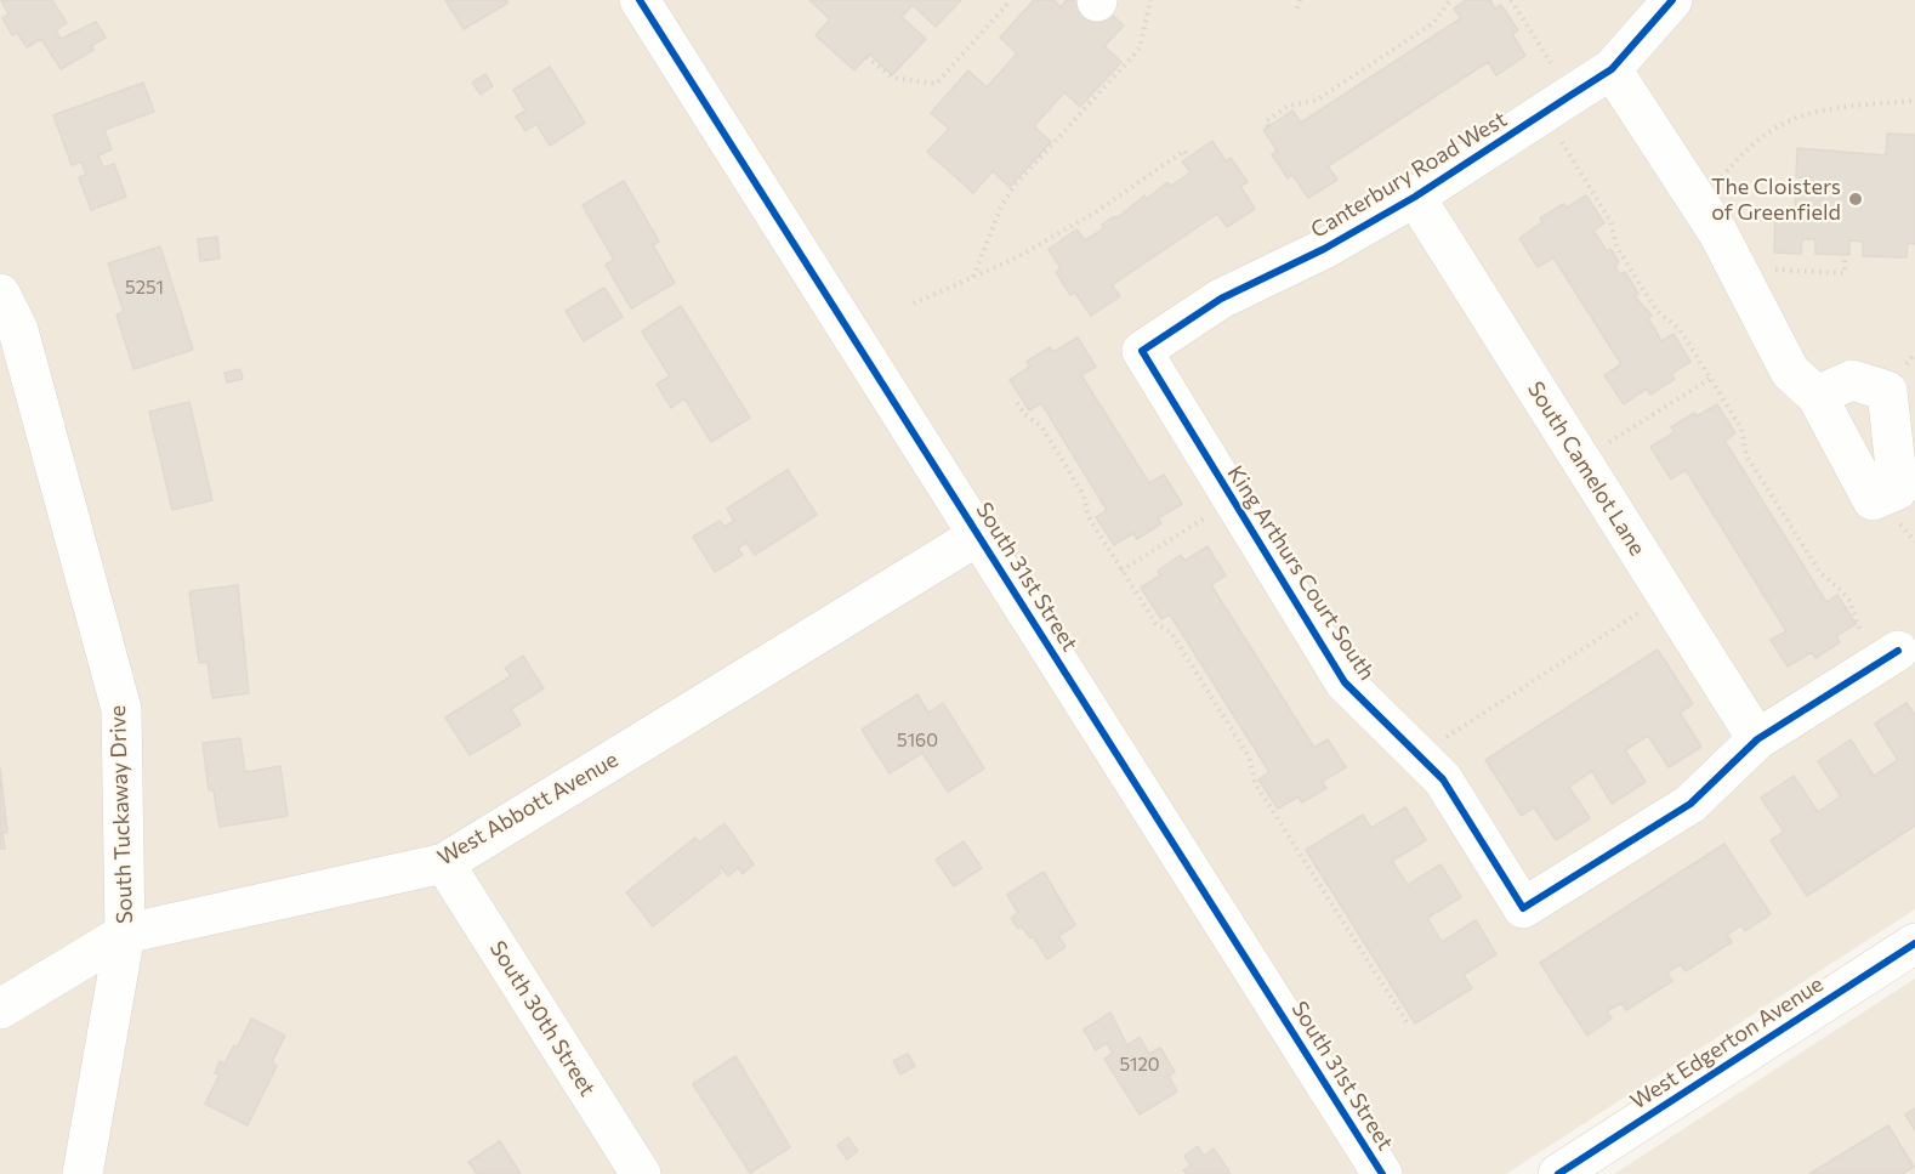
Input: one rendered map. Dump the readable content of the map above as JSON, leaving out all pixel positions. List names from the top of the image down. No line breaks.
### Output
{"streets":{"street":["Canterbury Road West","South Camelot Lane","King Arthurs Court South","South 31st Street","West Abbott Avenue","South Tuckaway Drive","South 30th Street","West Edgerton Avenue"]},"crossings":[["Canterbury Road West","South Camelot Lane"],["Canterbury Road West","King Arthurs Court South"],["South Camelot Lane","King Arthurs Court South"],["South 31st Street","West Abbott Avenue"],["West Abbott Avenue","South Tuckaway Drive"],["West Abbott Avenue","South 30th Street"]],"places":["The Cloisters of Greenfield"],"house_numbers":["5251","5160","5120"]}
